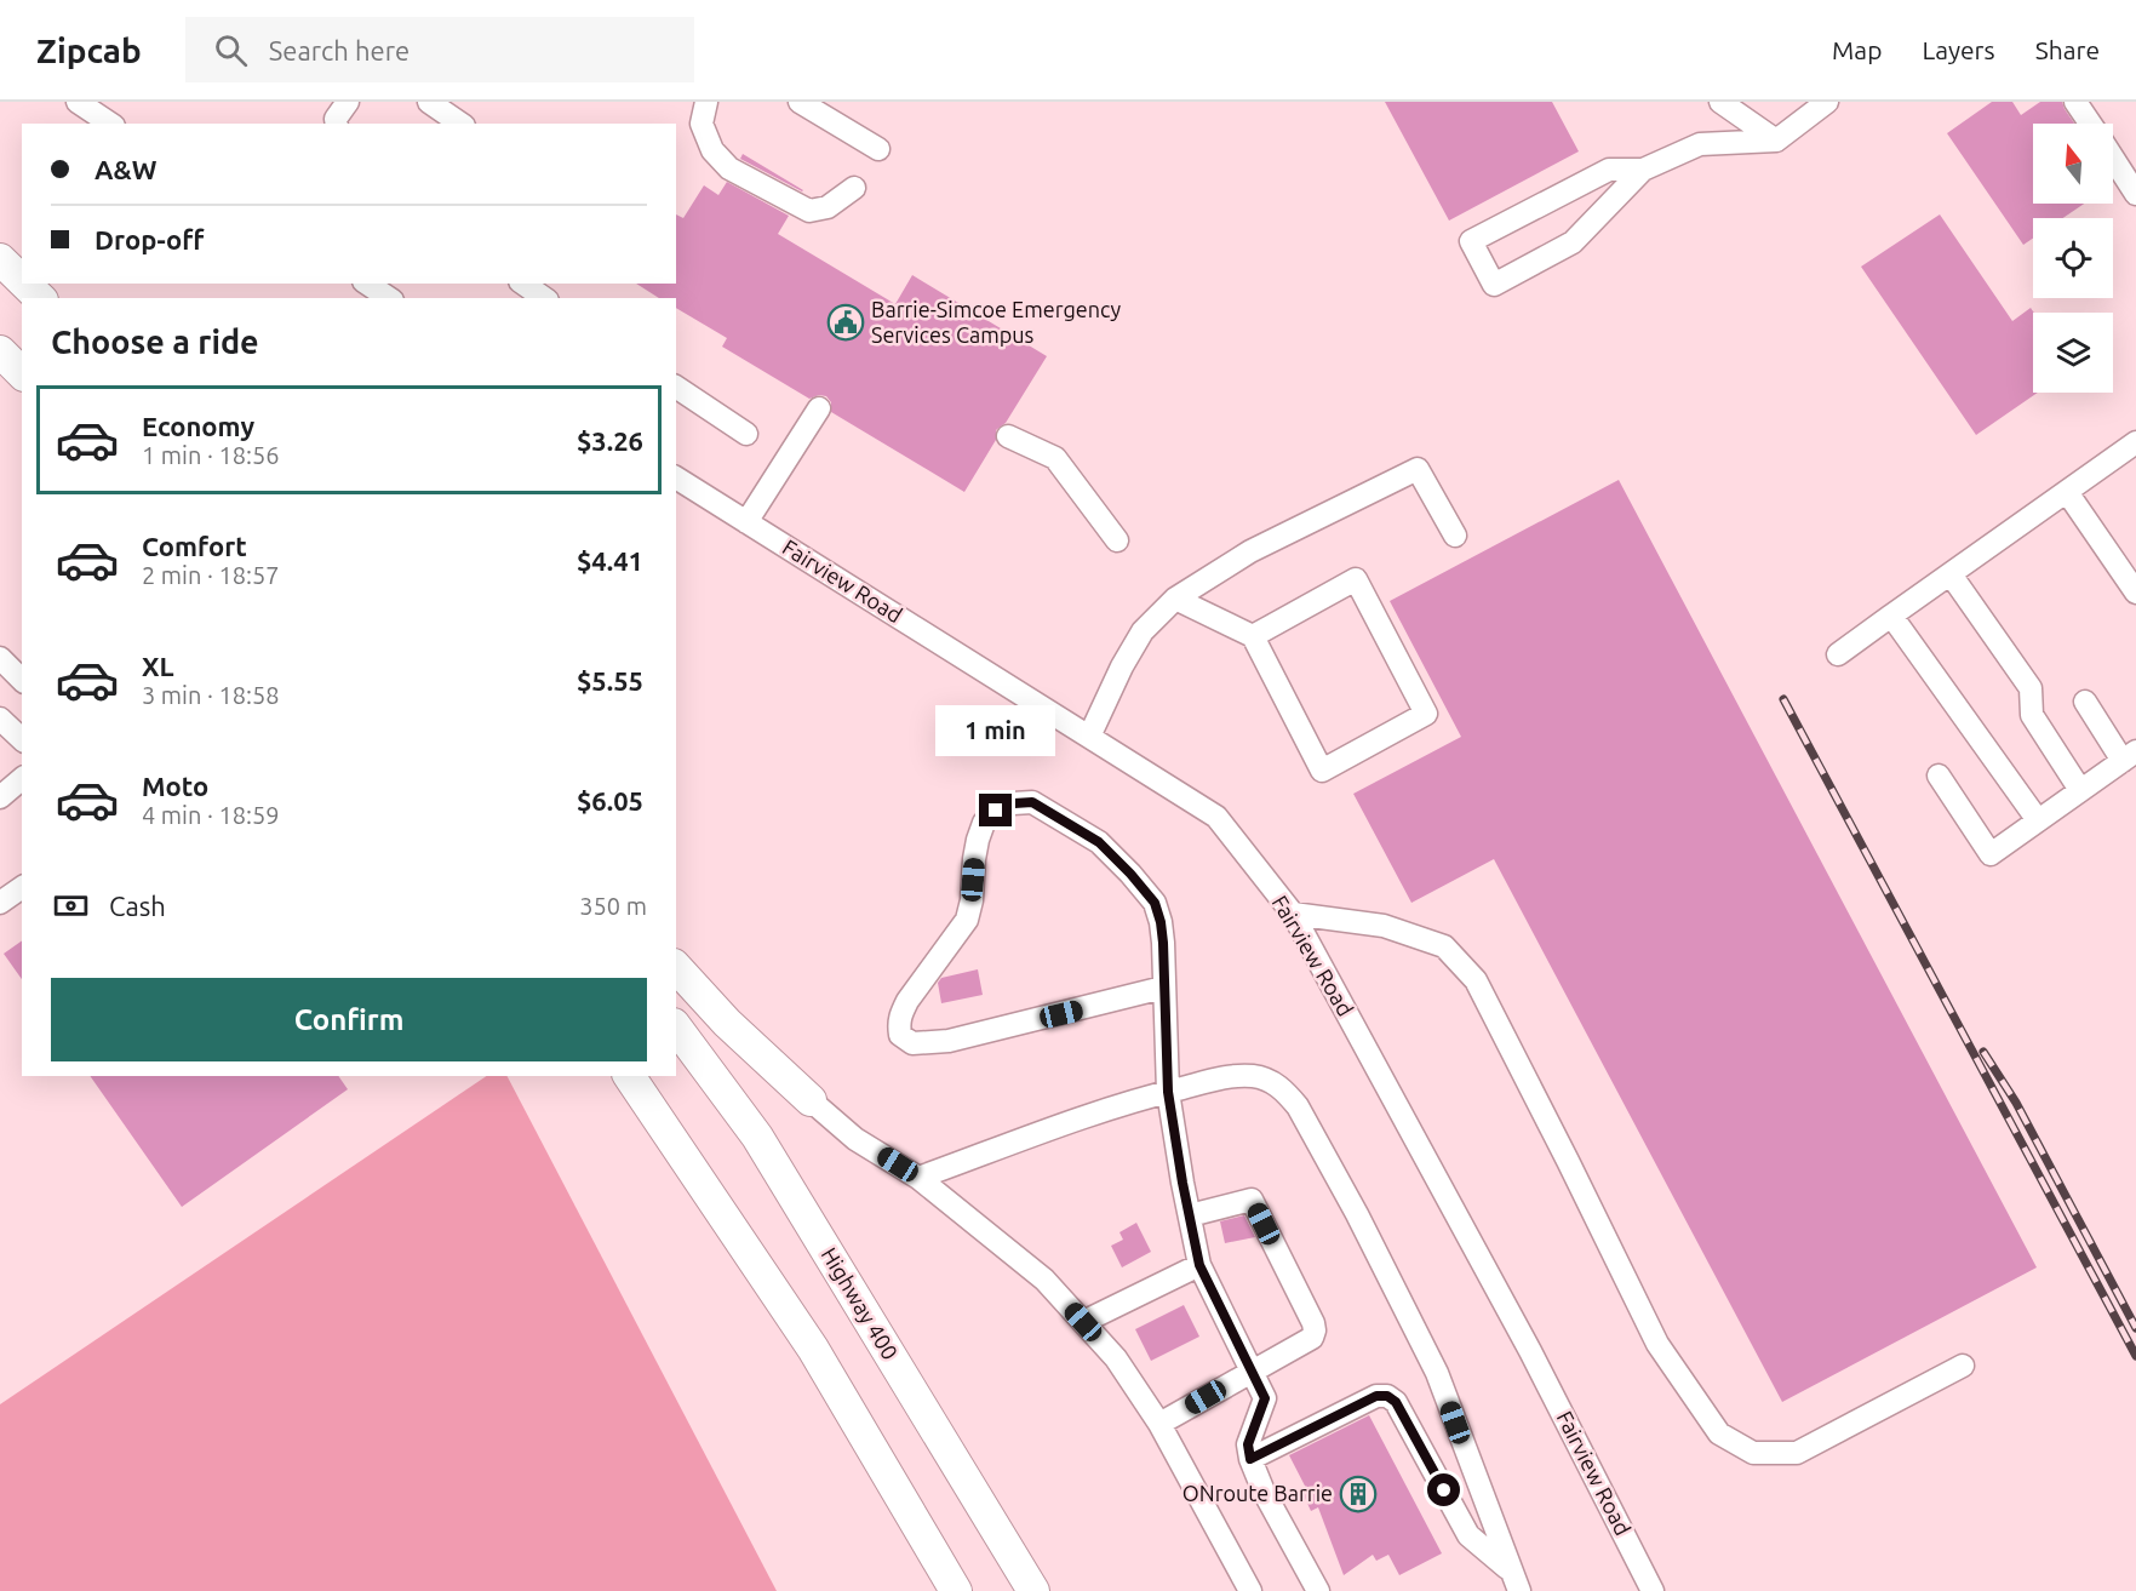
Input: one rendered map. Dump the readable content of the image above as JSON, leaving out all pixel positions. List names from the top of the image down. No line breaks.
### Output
{"streets":{"highway":["Highway 400"],"street":["Fairview Road"]},"places":{"public building":["Barrie-Simcoe Emergency Services Campus"],"building":["ONroute Barrie"]},"north":"top","page":{"header":"Zipcab","search":"Search here","nav":["Map","Layers","Share"],"banner":["A&W","Drop-off"],"heading":"Choose a ride","list":[{"name":"Economy","note":"1 min · 18:56","value":"$3.26"},{"name":"Comfort","note":"2 min · 18:57","value":"$4.41"},{"name":"XL","note":"3 min · 18:58","value":"$5.55"},{"name":"Moto","note":"4 min · 18:59","value":"$6.05"}],"bubble":"1 min","pay":["Cash","350 m"],"buttons":"Confirm"}}
